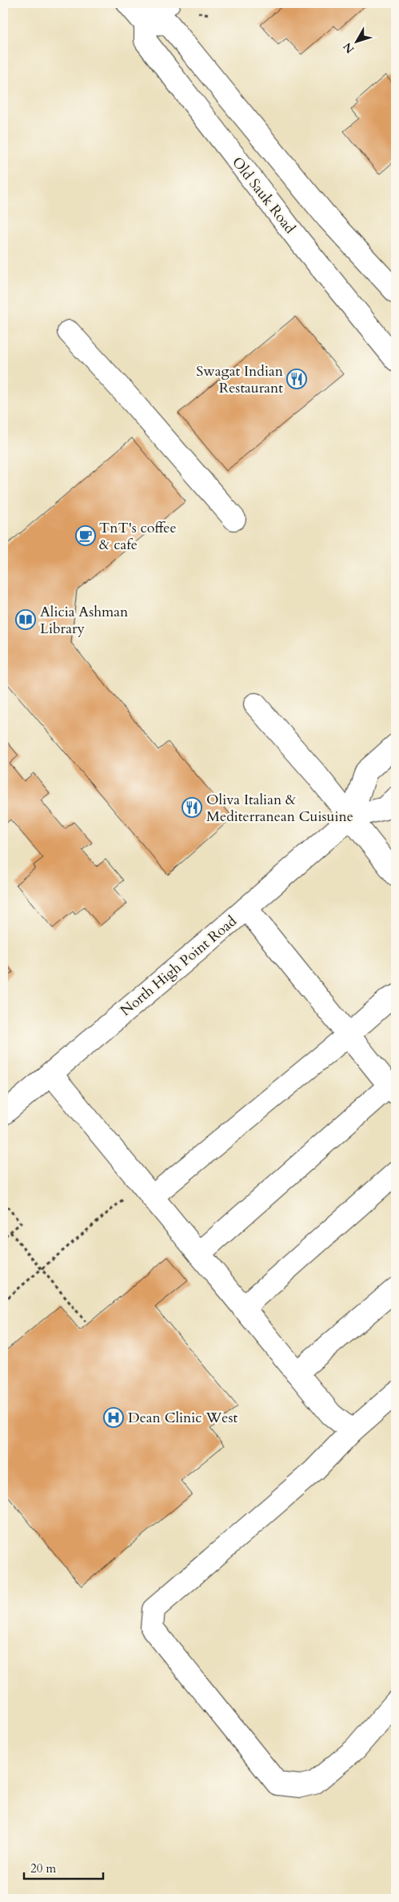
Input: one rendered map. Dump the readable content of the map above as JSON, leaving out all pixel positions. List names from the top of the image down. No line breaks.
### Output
{"streets":{"street":["Old Sauk Road","North High Point Road"]},"places":{"restaurant":["Swagat Indian Restaurant","Oliva Italian & Mediterranean Cuisuine"],"cafe":["TnT's coffee & cafe"],"library":["Alicia Ashman Library"],"hospital":["Dean Clinic West"]},"scale_bar":"20 m","north":"bottom left"}
